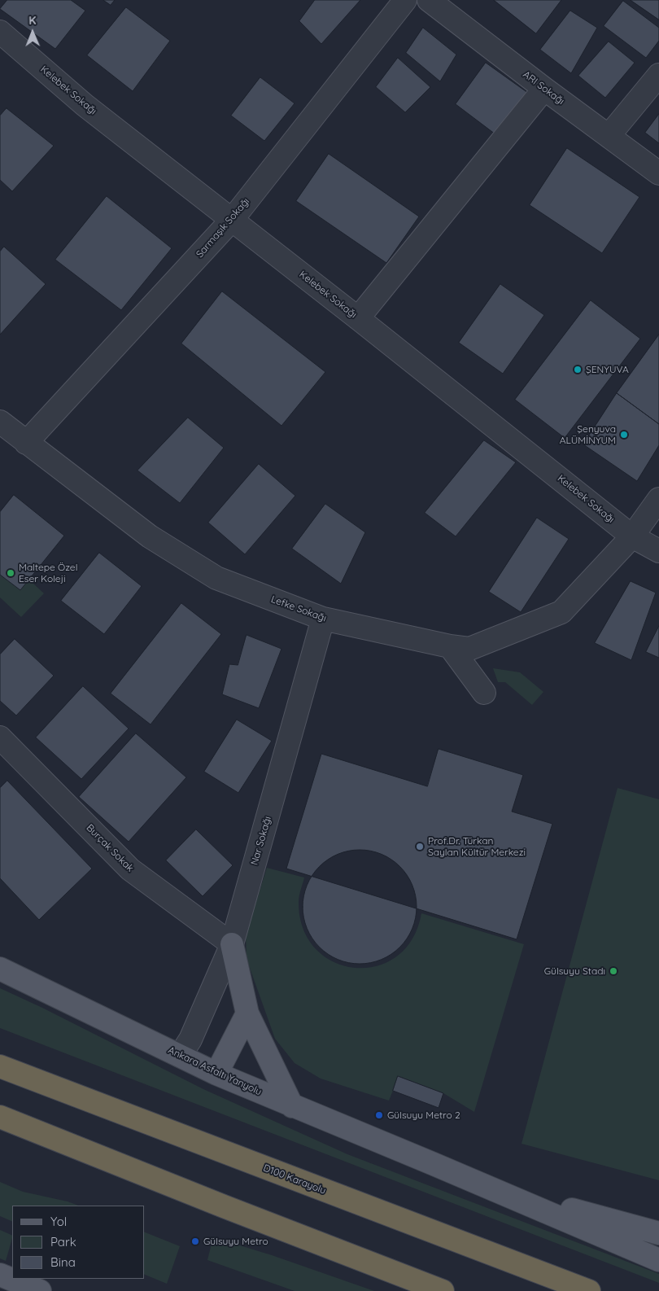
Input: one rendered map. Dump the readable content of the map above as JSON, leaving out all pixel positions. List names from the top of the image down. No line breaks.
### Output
{"streets":{"highway":["D100 Karayolu"],"main road":["Ankara Asfaltı Yanyolu"],"street":["ARI Sokağı","Kelebek Sokağı","Sarmaşık Sokağı","Lefke Sokağı","Nar Sokağı","Burçak Sokak"]},"crossings":[["Kelebek Sokağı","Sarmaşık Sokağı"],["Sarmaşık Sokağı","Lefke Sokağı"],["Lefke Sokağı","Nar Sokağı"],["Nar Sokağı","Burçak Sokak"],["Nar Sokağı","Ankara Asfaltı Yanyolu"]],"places":["ŞENYUVA","Şenyuva ALÜMİNYUM","Maltepe Özel Eser Koleji","Prof.Dr. Türkan Saylan Kültür Merkezi","Gülsuyu Stadı","Gülsuyu Metro 2","Gülsuyu Metro"],"legend":["Yol","Park","Bina"],"north":"top"}
